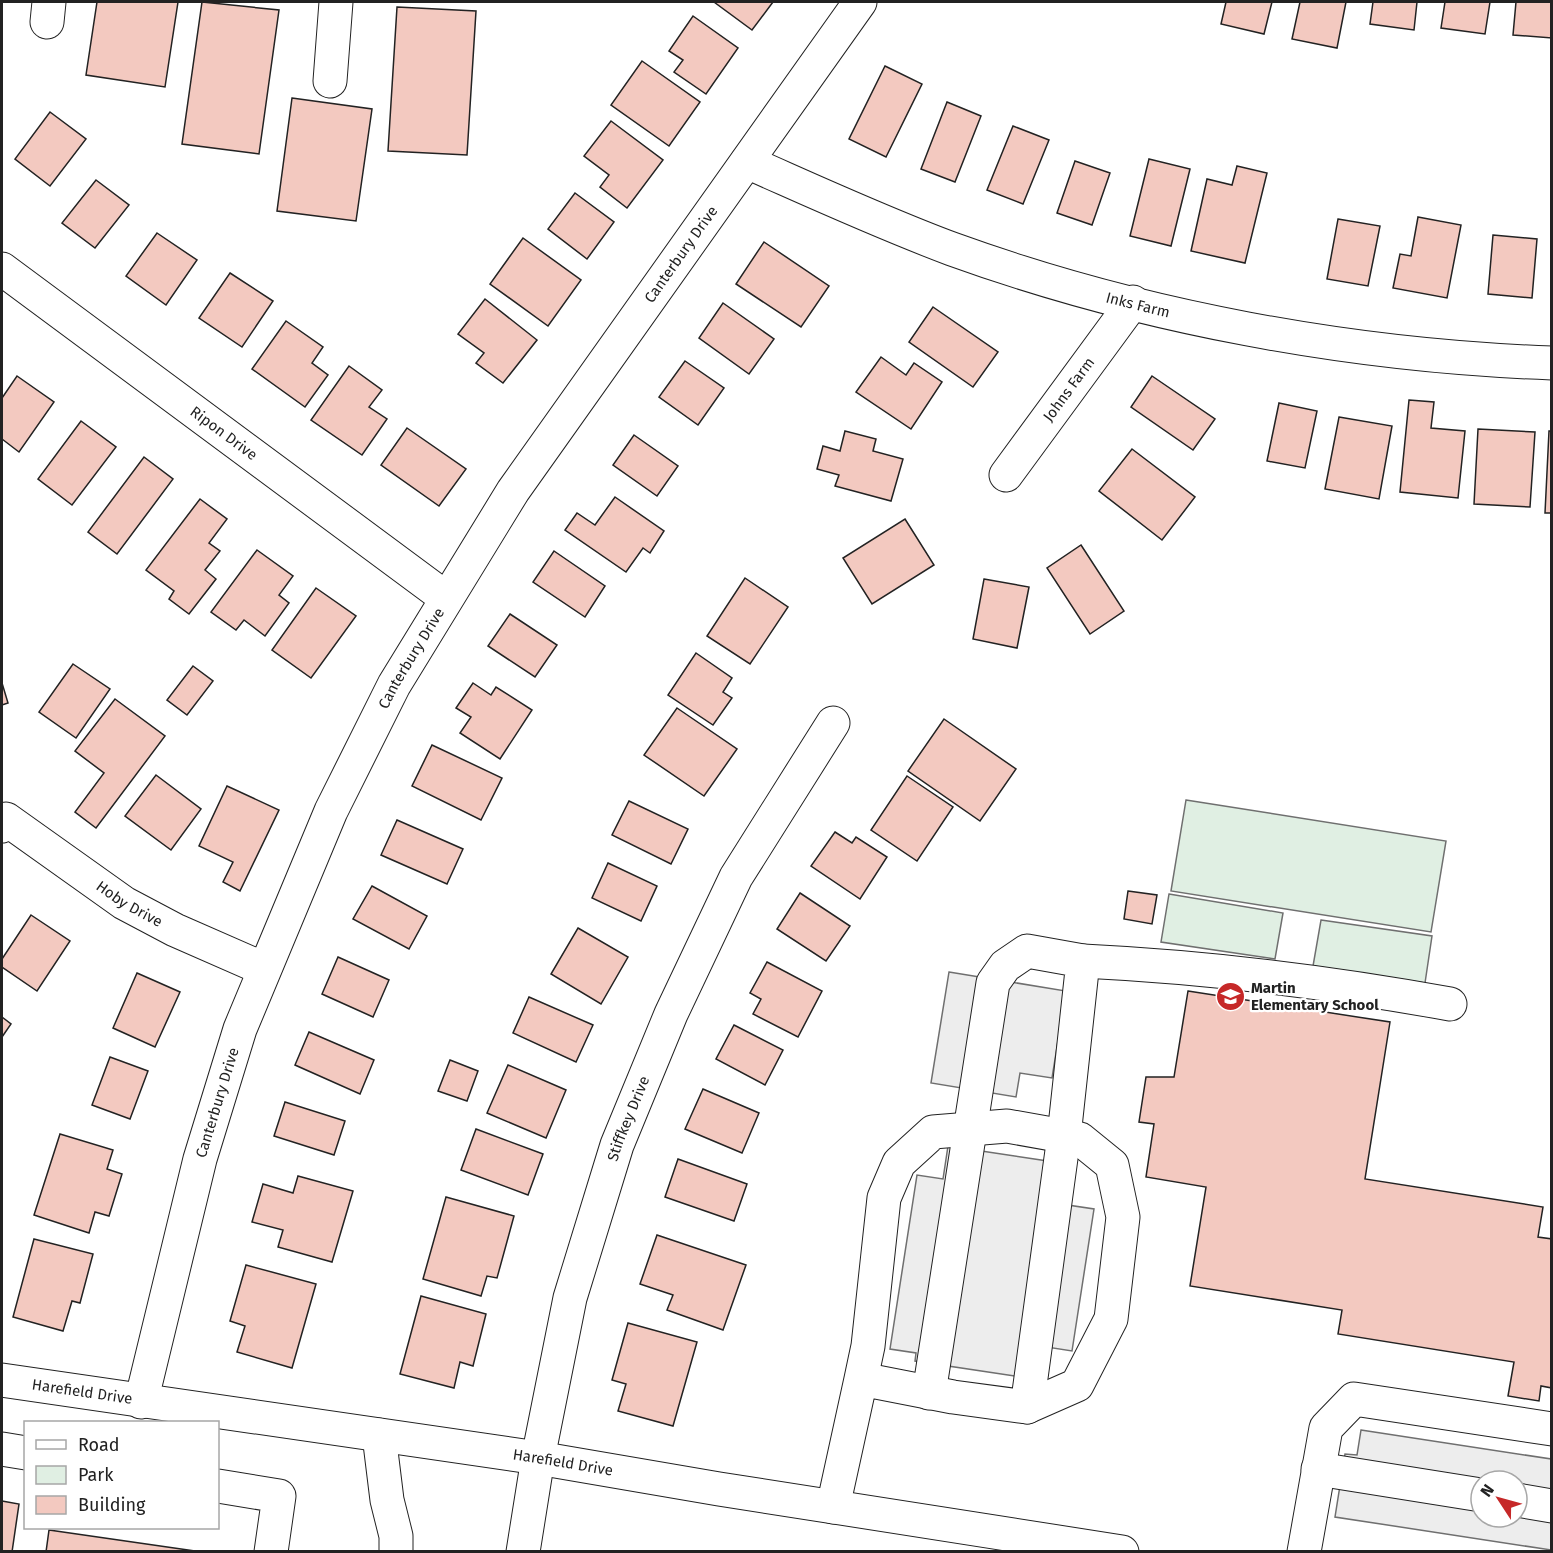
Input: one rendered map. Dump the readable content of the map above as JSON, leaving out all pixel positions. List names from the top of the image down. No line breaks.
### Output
{"streets":{"street":["Canterbury Drive","Inks Farm","Johns Farm","Ripon Drive","Hoby Drive","Stiffkey Drive","Harefield Drive"]},"crossings":[["Canterbury Drive","Inks Farm"],["Canterbury Drive","Ripon Drive"],["Canterbury Drive","Hoby Drive"],["Canterbury Drive","Harefield Drive"],["Inks Farm","Johns Farm"],["Stiffkey Drive","Harefield Drive"]],"places":{"school or university":["Martin Elementary School"]},"legend":["Road","Park","Building"],"north":"top left"}
